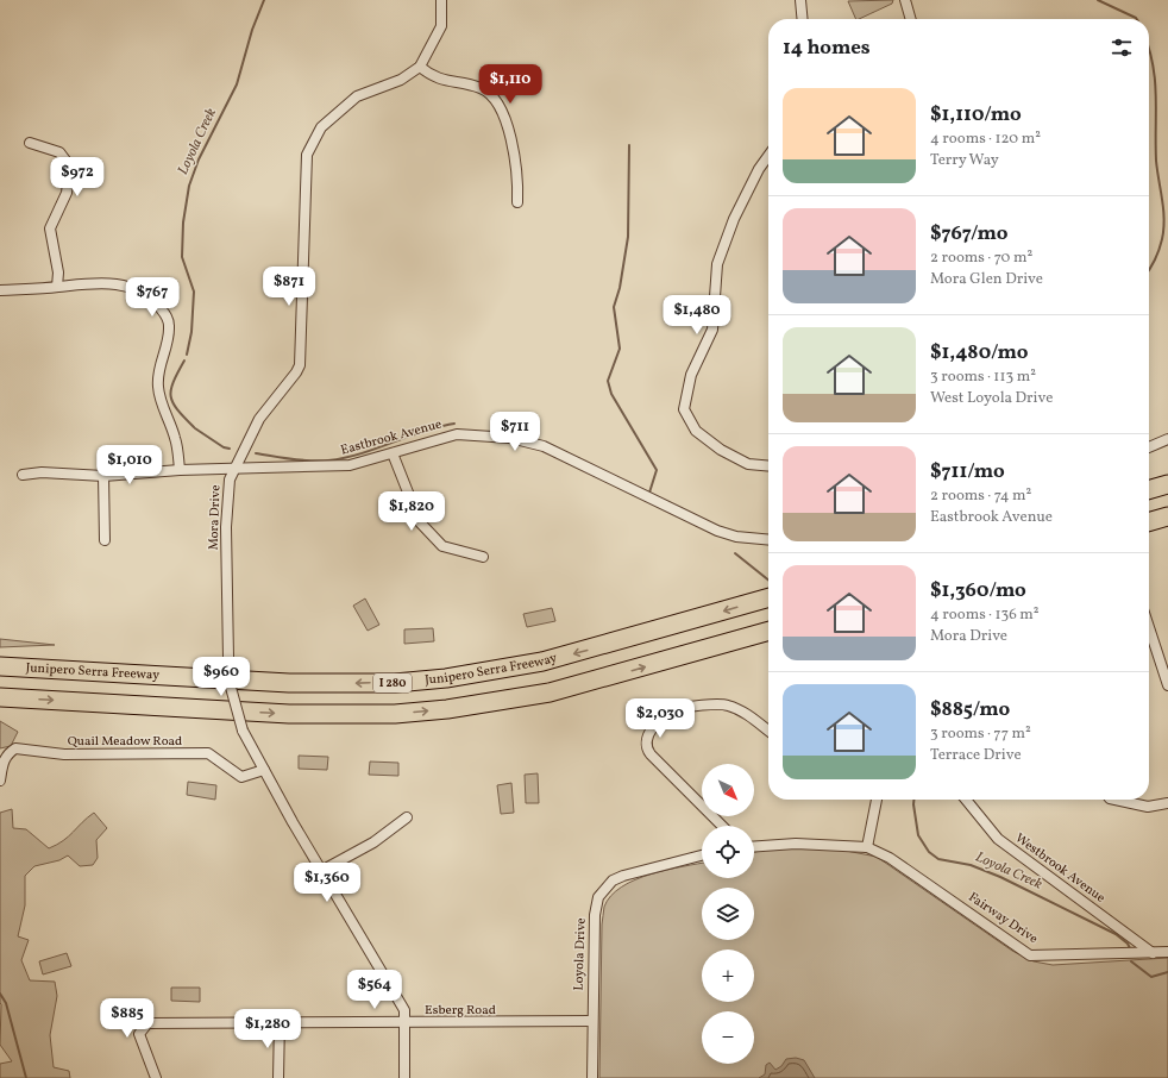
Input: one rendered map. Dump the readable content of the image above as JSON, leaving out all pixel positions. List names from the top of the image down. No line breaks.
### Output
{"streets":{"highway":["Junipero Serra Freeway","I 280"],"street":["Eastbrook Avenue","Mora Drive","Quail Meadow Road","Westbrook Avenue","Fairway Drive","Loyola Drive","Esberg Road"]},"crossings":[["Eastbrook Avenue","Mora Drive"],["Mora Drive","Quail Meadow Road"],["Mora Drive","Esberg Road"],["Westbrook Avenue","Fairway Drive"],["Loyola Drive","Esberg Road"]],"water":["Loyola Creek"],"north":"bottom right","page":{"heading":"14 homes","price":["$1,110","$972","$871","$767","$1,480","$711","$1,010","$1,820","$960","$2,030","$1,360","$564","$885","$1,280"],"list":[{"name":"$1,110/mo","note":"4 rooms · 120 m² · Terry Way"},{"name":"$767/mo","note":"2 rooms · 70 m² · Mora Glen Drive"},{"name":"$1,480/mo","note":"3 rooms · 113 m² · West Loyola Drive"},{"name":"$711/mo","note":"2 rooms · 74 m² · Eastbrook Avenue"},{"name":"$1,360/mo","note":"4 rooms · 136 m² · Mora Drive"},{"name":"$885/mo","note":"3 rooms · 77 m² · Terrace Drive"}],"map_buttons":["+","−"]}}
